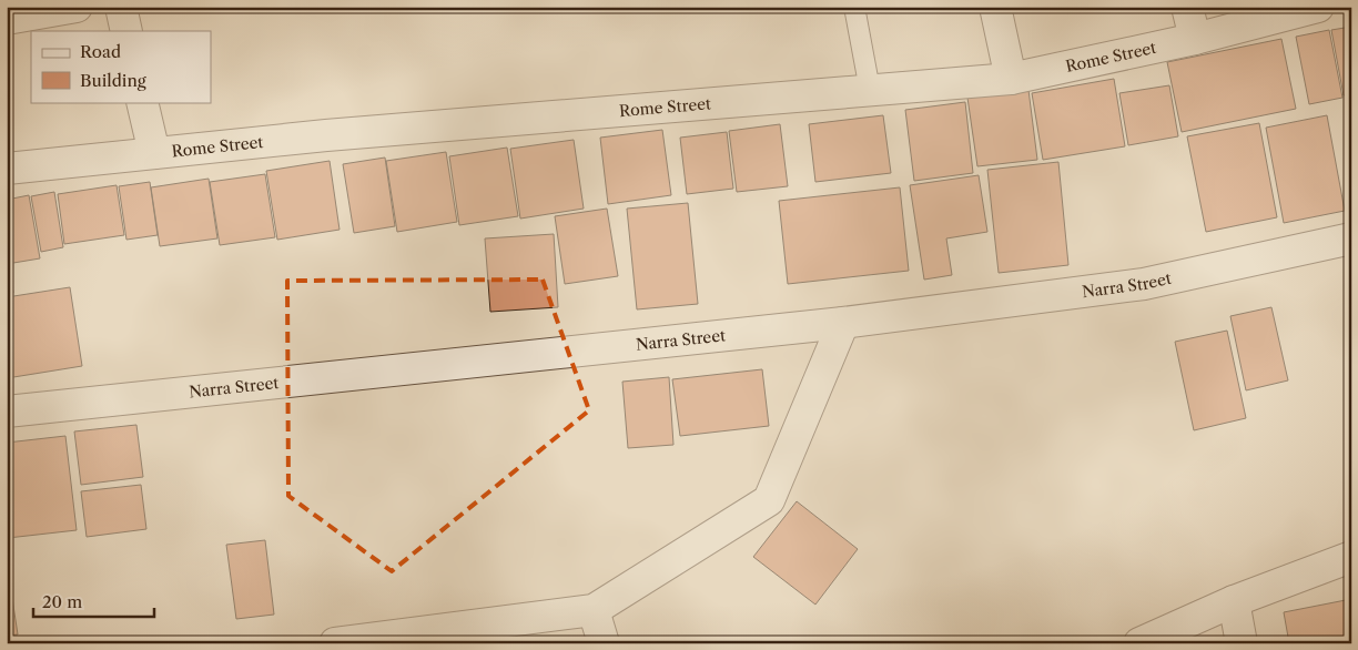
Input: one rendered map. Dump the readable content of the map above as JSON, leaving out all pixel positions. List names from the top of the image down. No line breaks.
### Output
{"streets":{"street":["Rome Street","Narra Street"]},"legend":["Road","Building"],"scale_bar":"20 m"}
